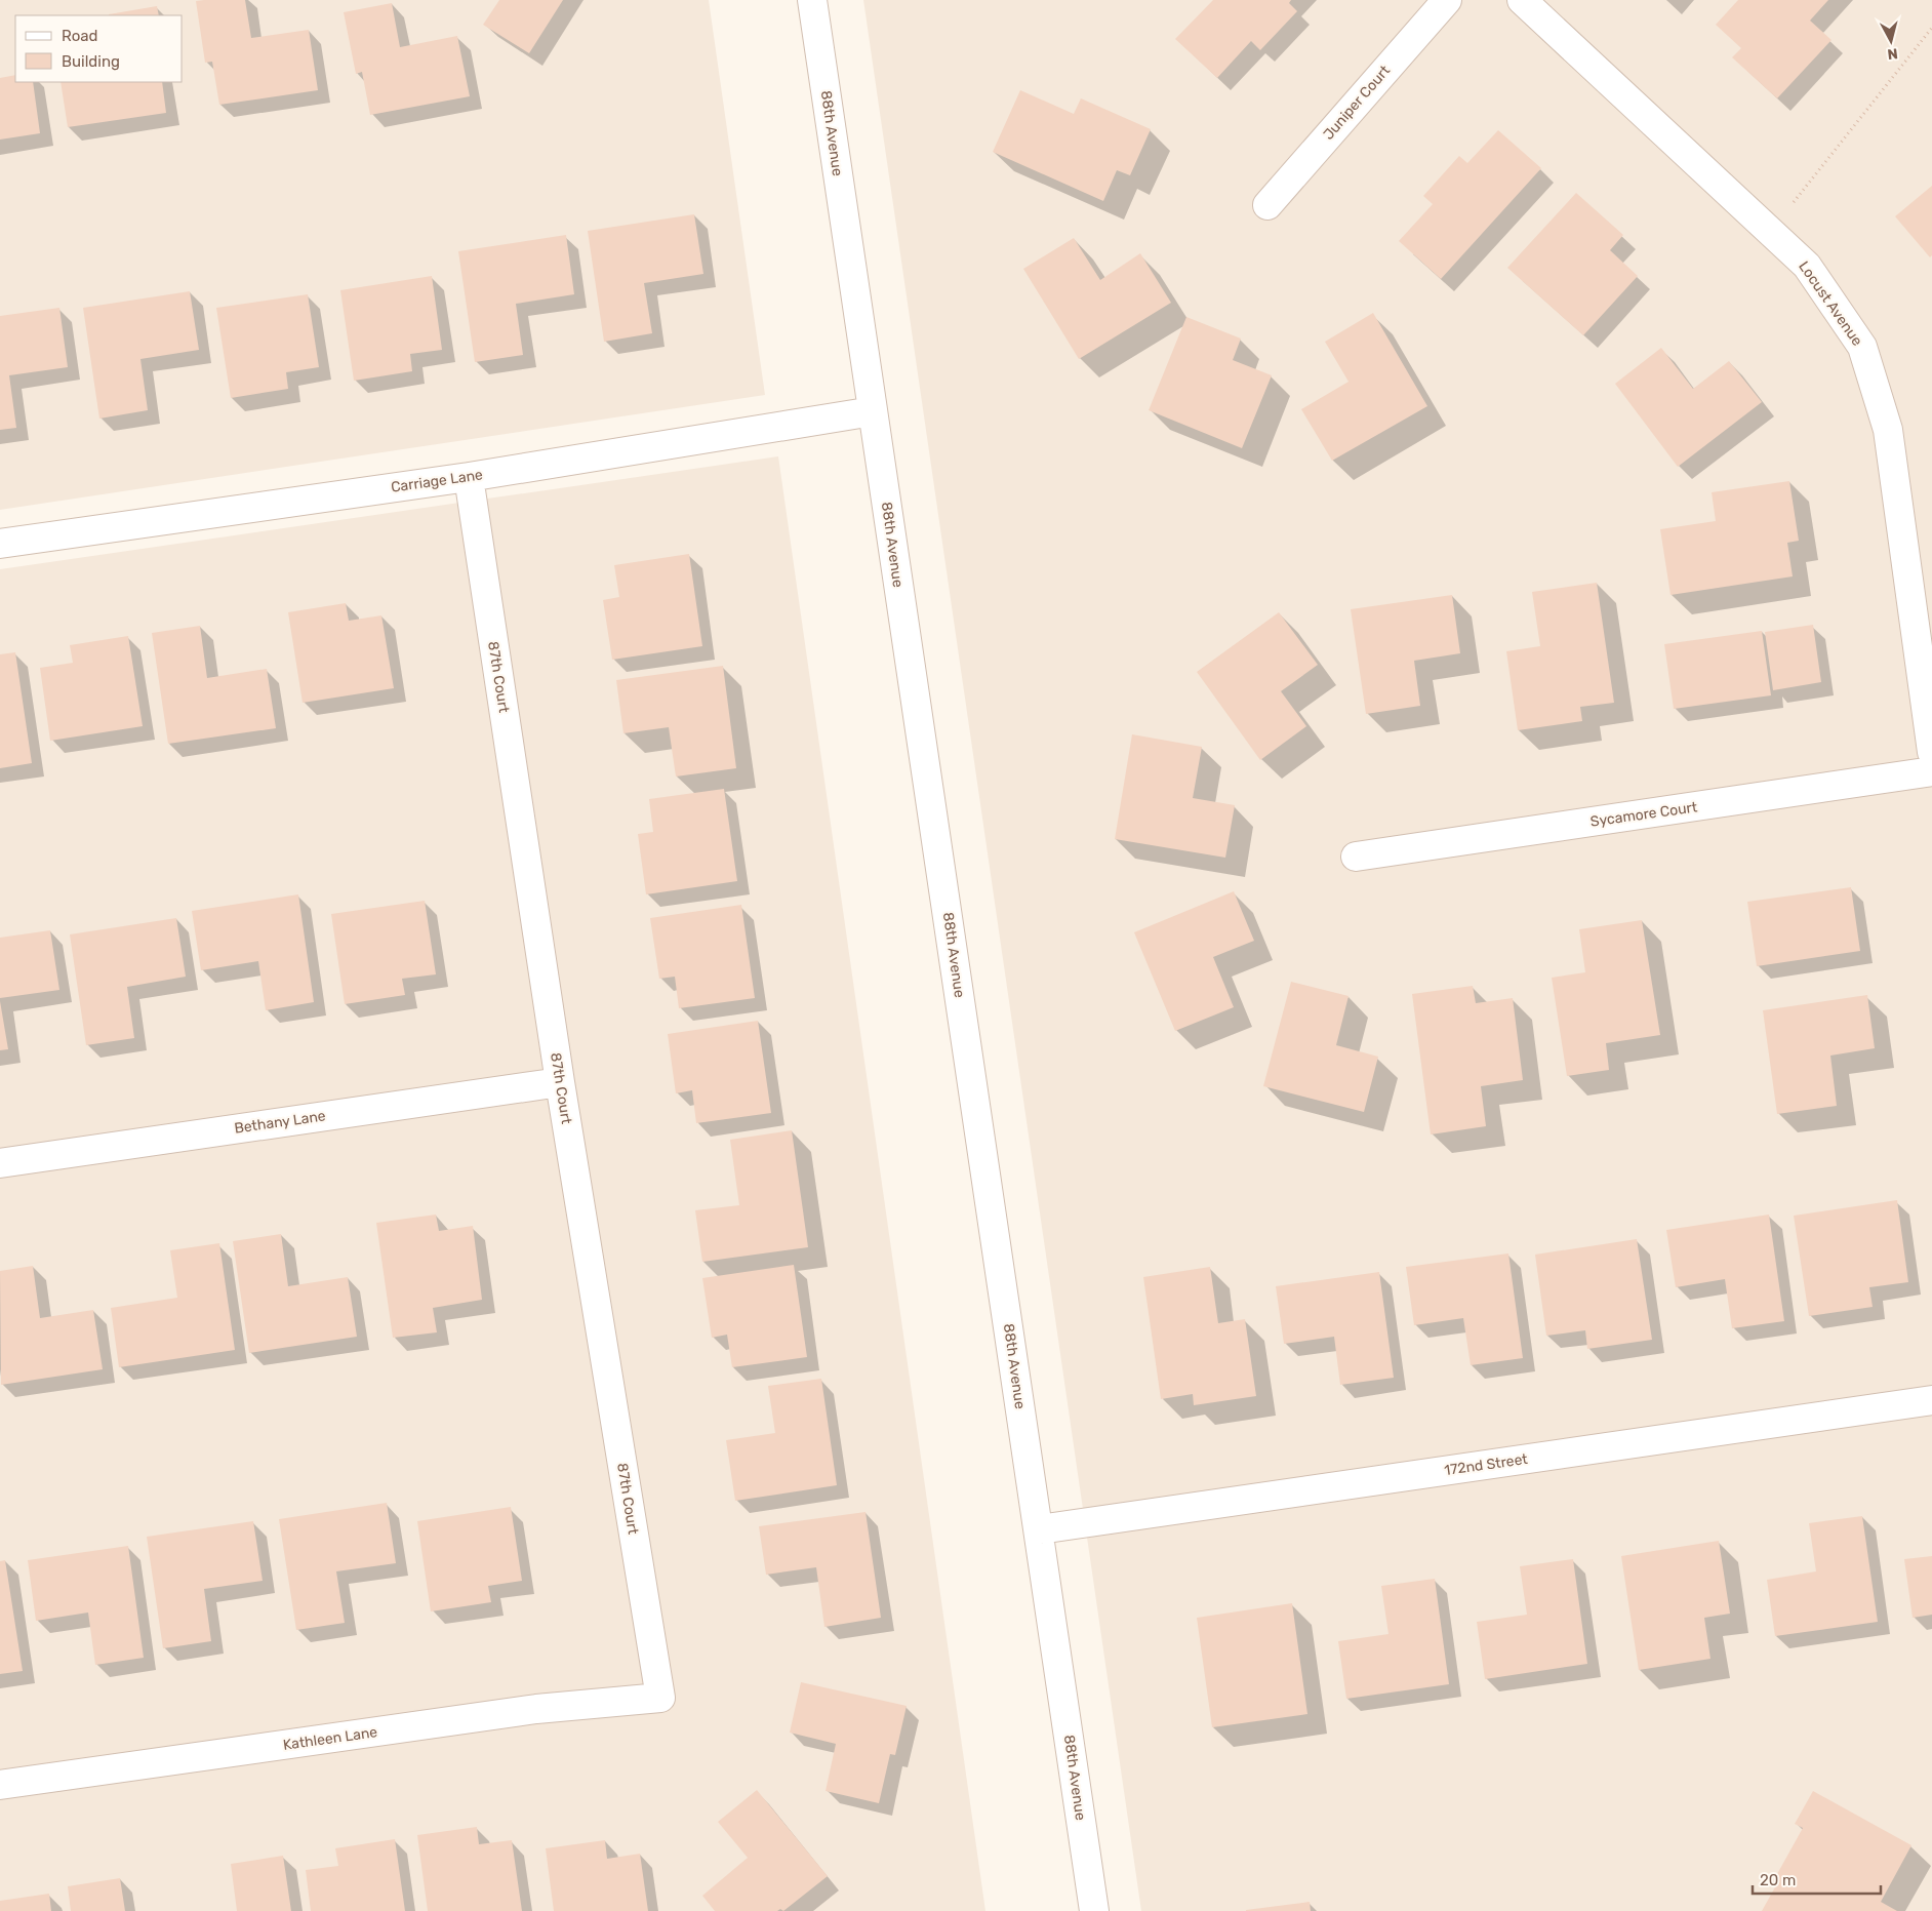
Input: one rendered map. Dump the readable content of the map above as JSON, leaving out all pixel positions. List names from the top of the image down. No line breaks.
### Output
{"streets":{"street":["Juniper Court","88th Avenue","Locust Avenue","Carriage Lane","87th Court","Sycamore Court","Bethany Lane","172nd Street","Kathleen Lane"]},"crossings":[["88th Avenue","Carriage Lane"],["88th Avenue","172nd Street"],["Carriage Lane","87th Court"],["87th Court","Bethany Lane"],["87th Court","Kathleen Lane"]],"legend":["Road","Building"],"scale_bar":"20 m","north":"bottom"}
